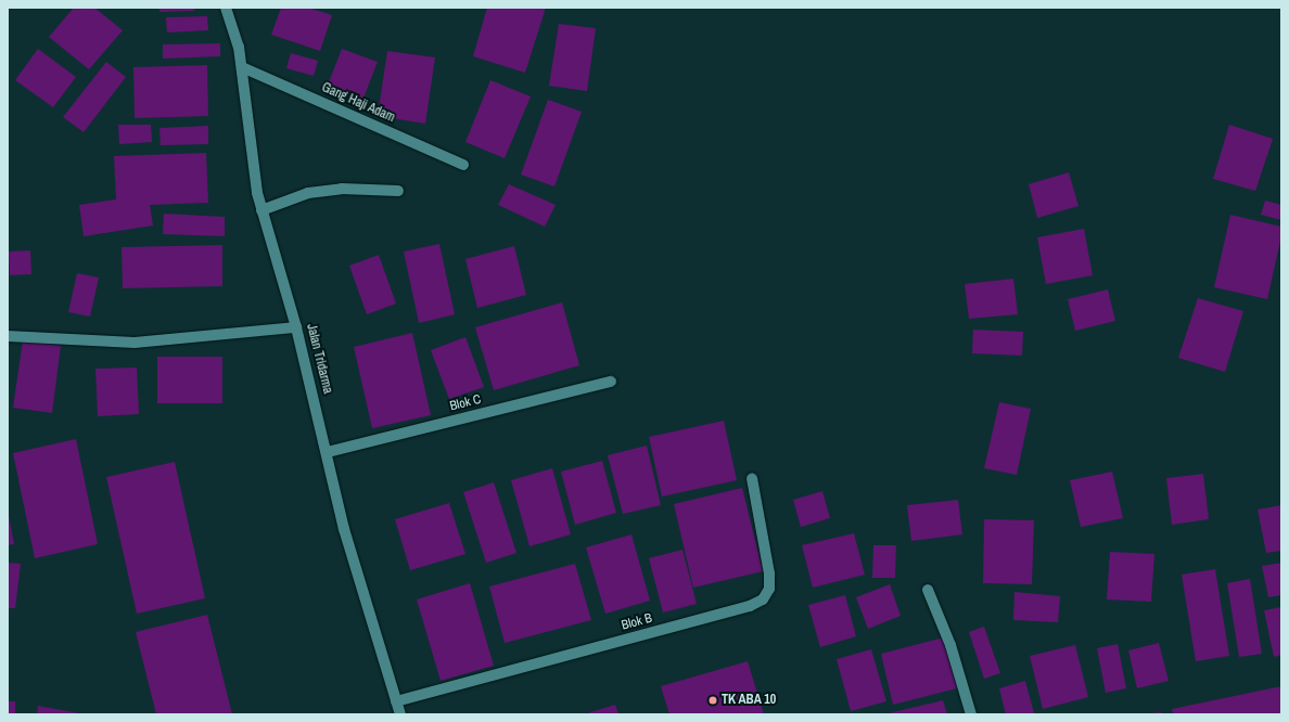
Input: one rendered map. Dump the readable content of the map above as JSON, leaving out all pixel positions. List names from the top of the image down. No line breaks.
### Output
{"streets":{"street":["Gang Haji Adam","Jalan Tridarma","Blok C","Blok B"]},"crossings":[["Gang Haji Adam","Jalan Tridarma"],["Jalan Tridarma","Blok C"],["Jalan Tridarma","Blok B"]],"places":["TK ABA 10"]}
